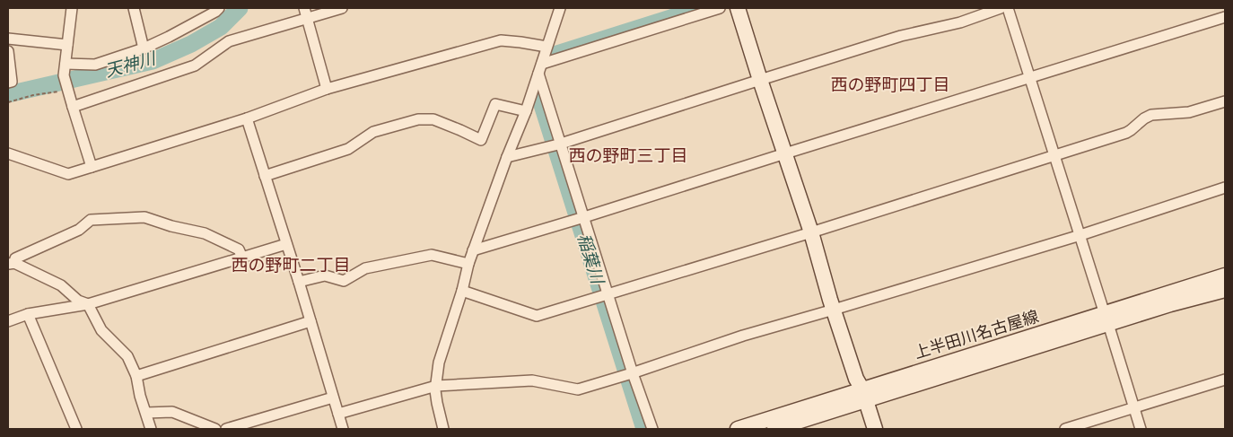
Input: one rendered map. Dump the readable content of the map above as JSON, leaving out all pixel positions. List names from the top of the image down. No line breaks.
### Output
{"streets":{"main road":["上半田川名古屋線"]},"districts":["西の野町四丁目","西の野町三丁目","西の野町二丁目"],"water":["天神川","稲葉川"]}
